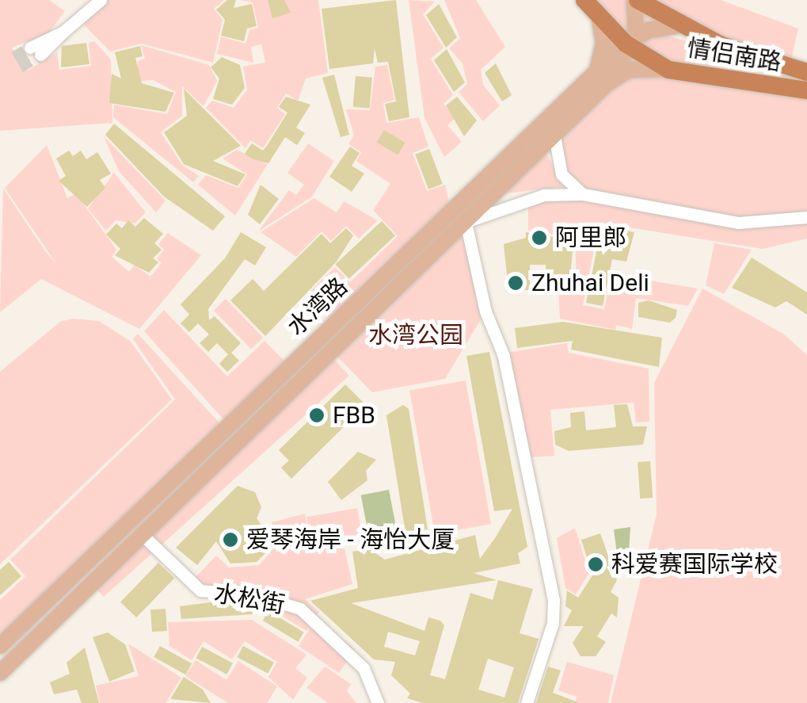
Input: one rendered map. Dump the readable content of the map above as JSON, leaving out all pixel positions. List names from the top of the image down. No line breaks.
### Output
{"streets":{"highway":["情侣南路"],"main road":["水湾路"],"street":["水松街"]},"crossings":[["情侣南路","水湾路"],["水湾路","水松街"]],"parks":["水湾公园"],"places":["阿里郎","Zhuhai Deli","FBB","爱琴海岸 - 海怡大厦","科爱赛国际学校"]}
